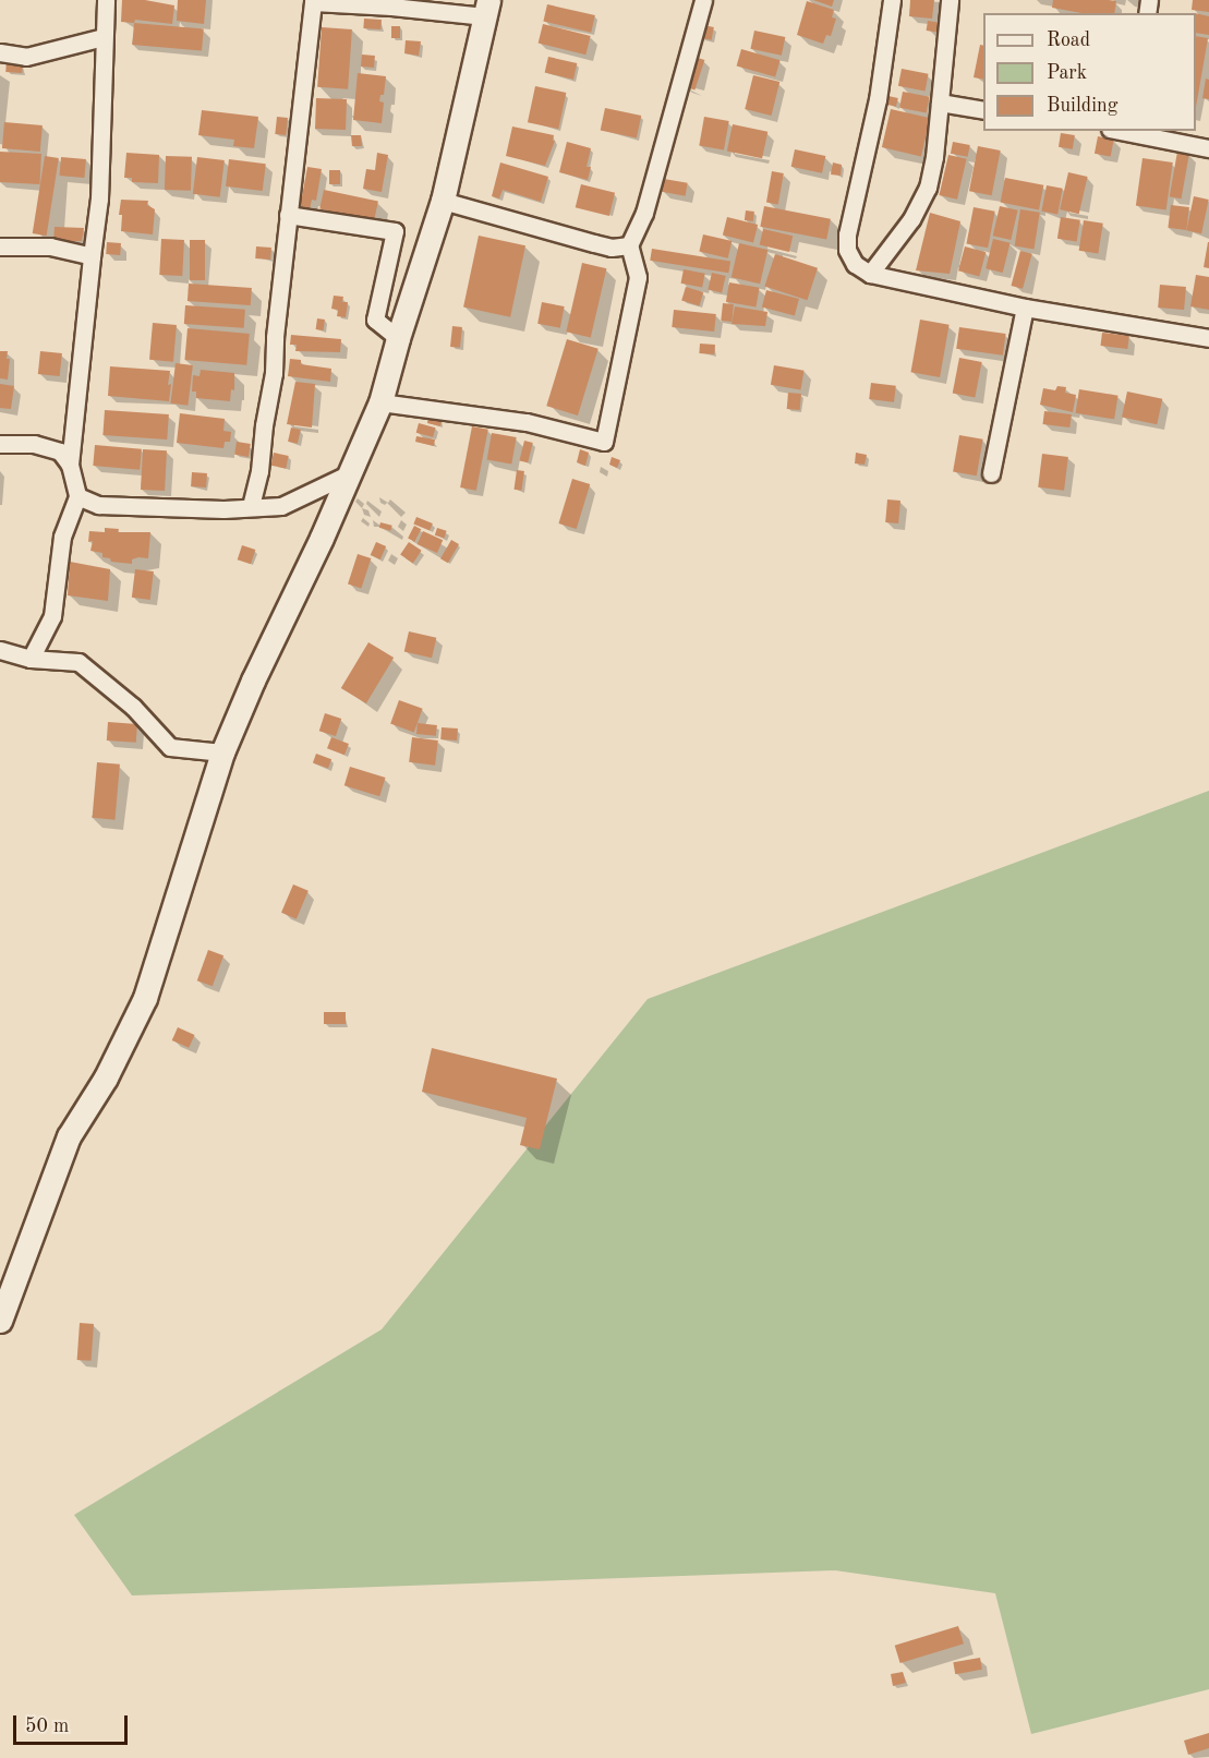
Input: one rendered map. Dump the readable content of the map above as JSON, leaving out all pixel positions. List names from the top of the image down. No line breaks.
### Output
{"legend":["Road","Park","Building"],"scale_bar":"50 m"}
